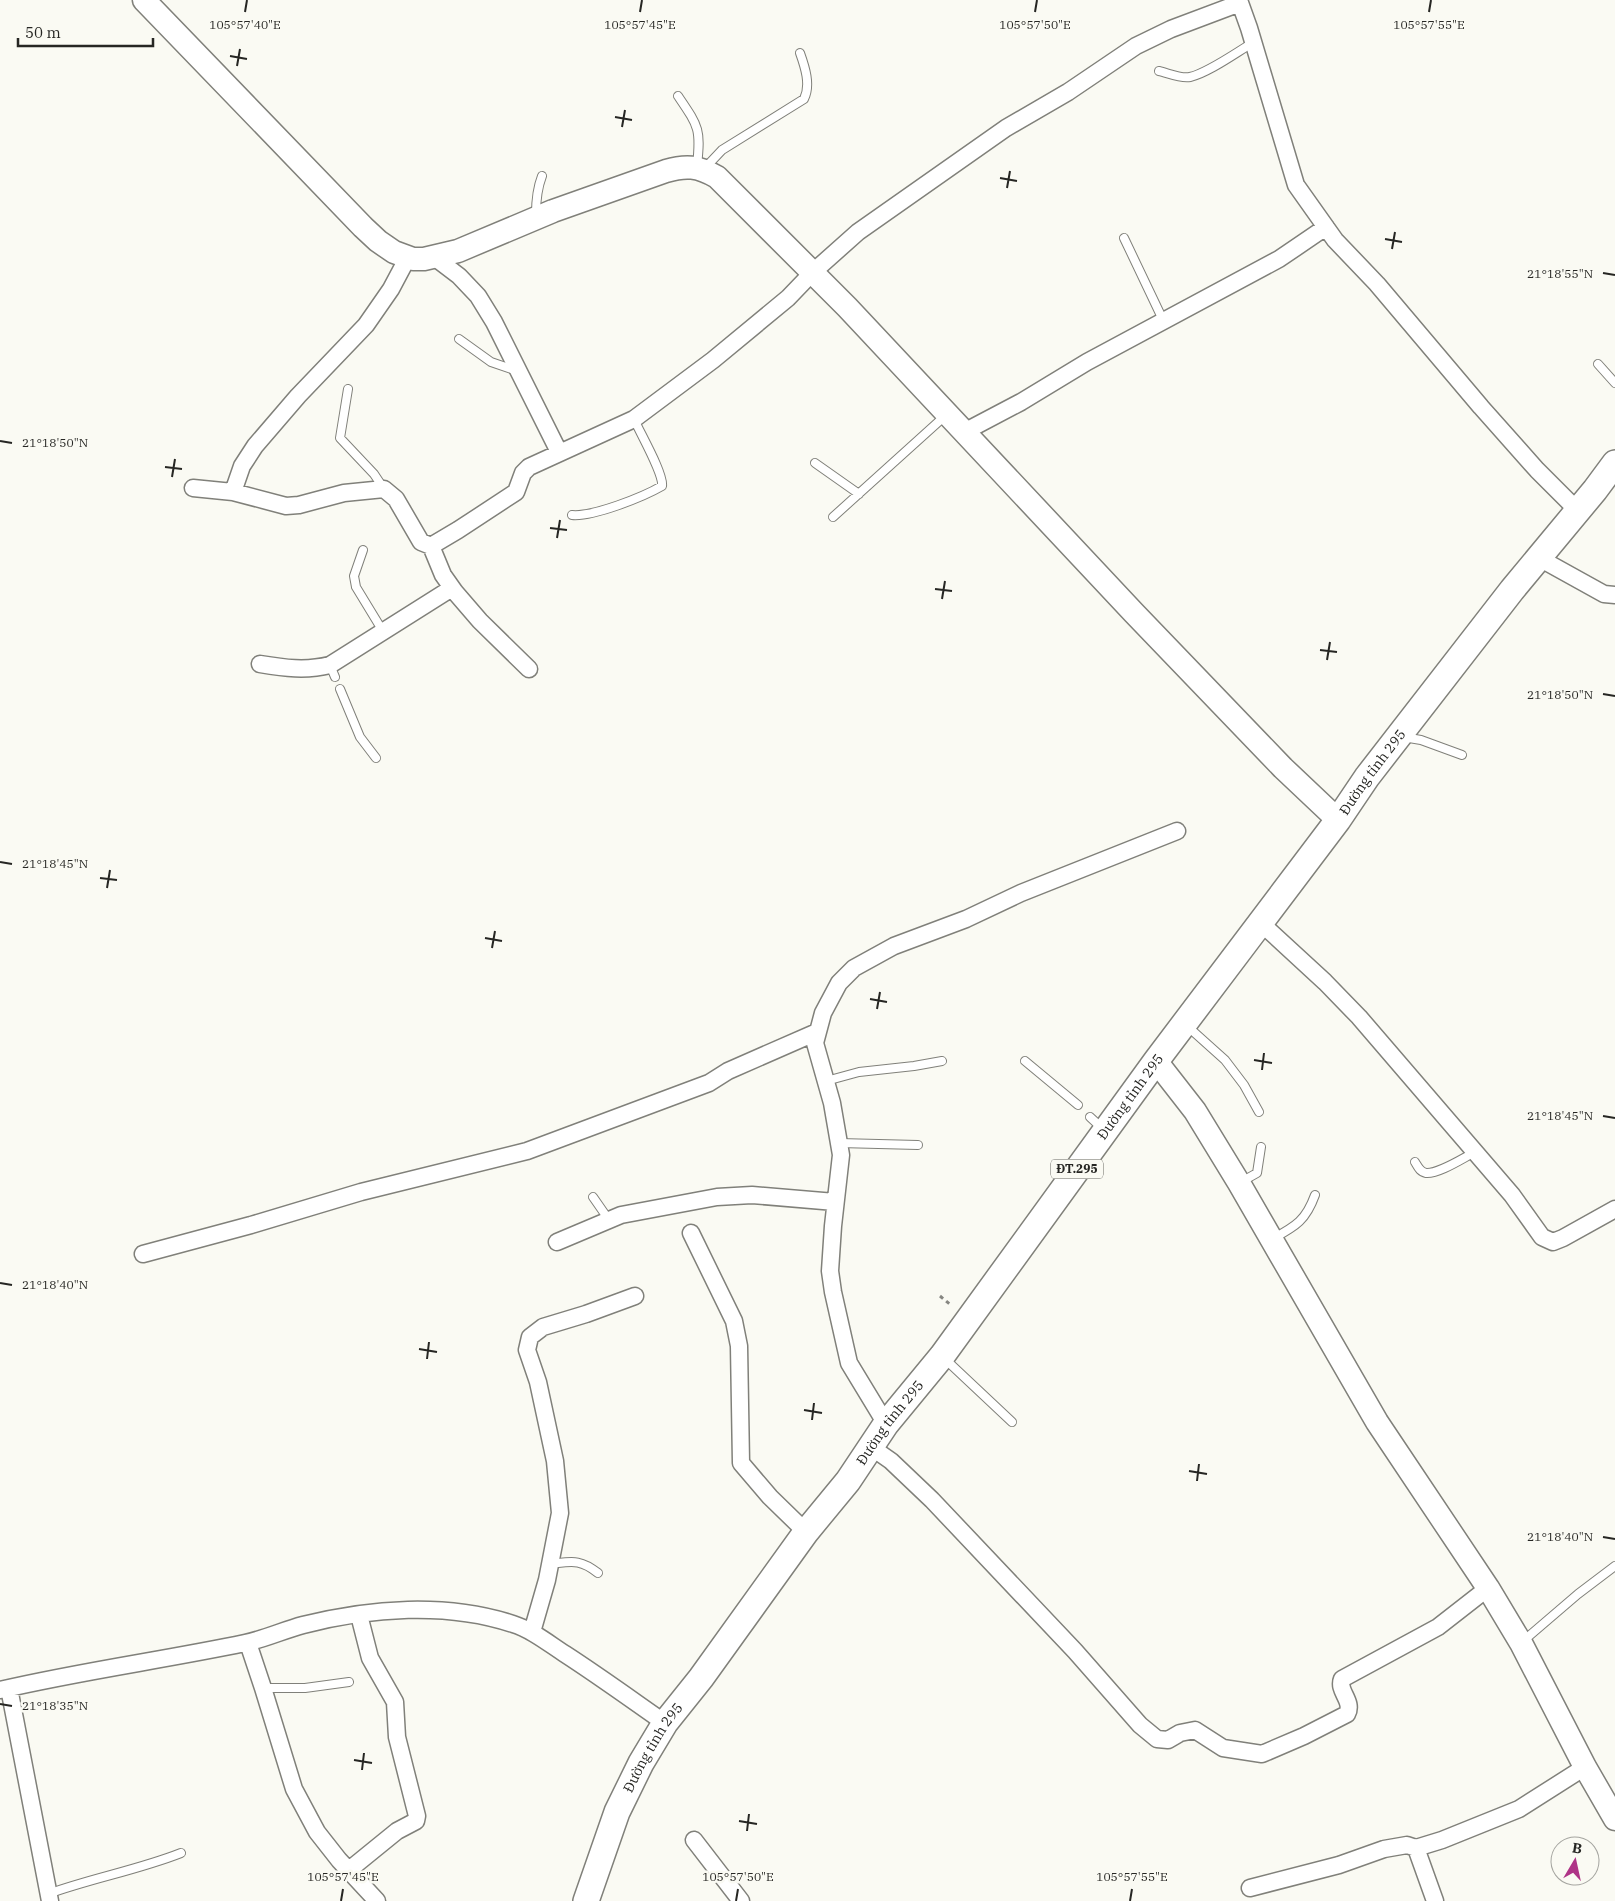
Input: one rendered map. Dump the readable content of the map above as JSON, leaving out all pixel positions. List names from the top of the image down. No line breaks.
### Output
{"streets":{"main road":["Đường tỉnh 295","ĐT.295"]},"scale_bar":"50 m","north":"top","coordinates":["105°57'40\"E","105°57'45\"E","105°57'50\"E","105°57'55\"E","21°18'55\"N","21°18'50\"N","21°18'45\"N","21°18'40\"N","21°18'35\"N"]}
